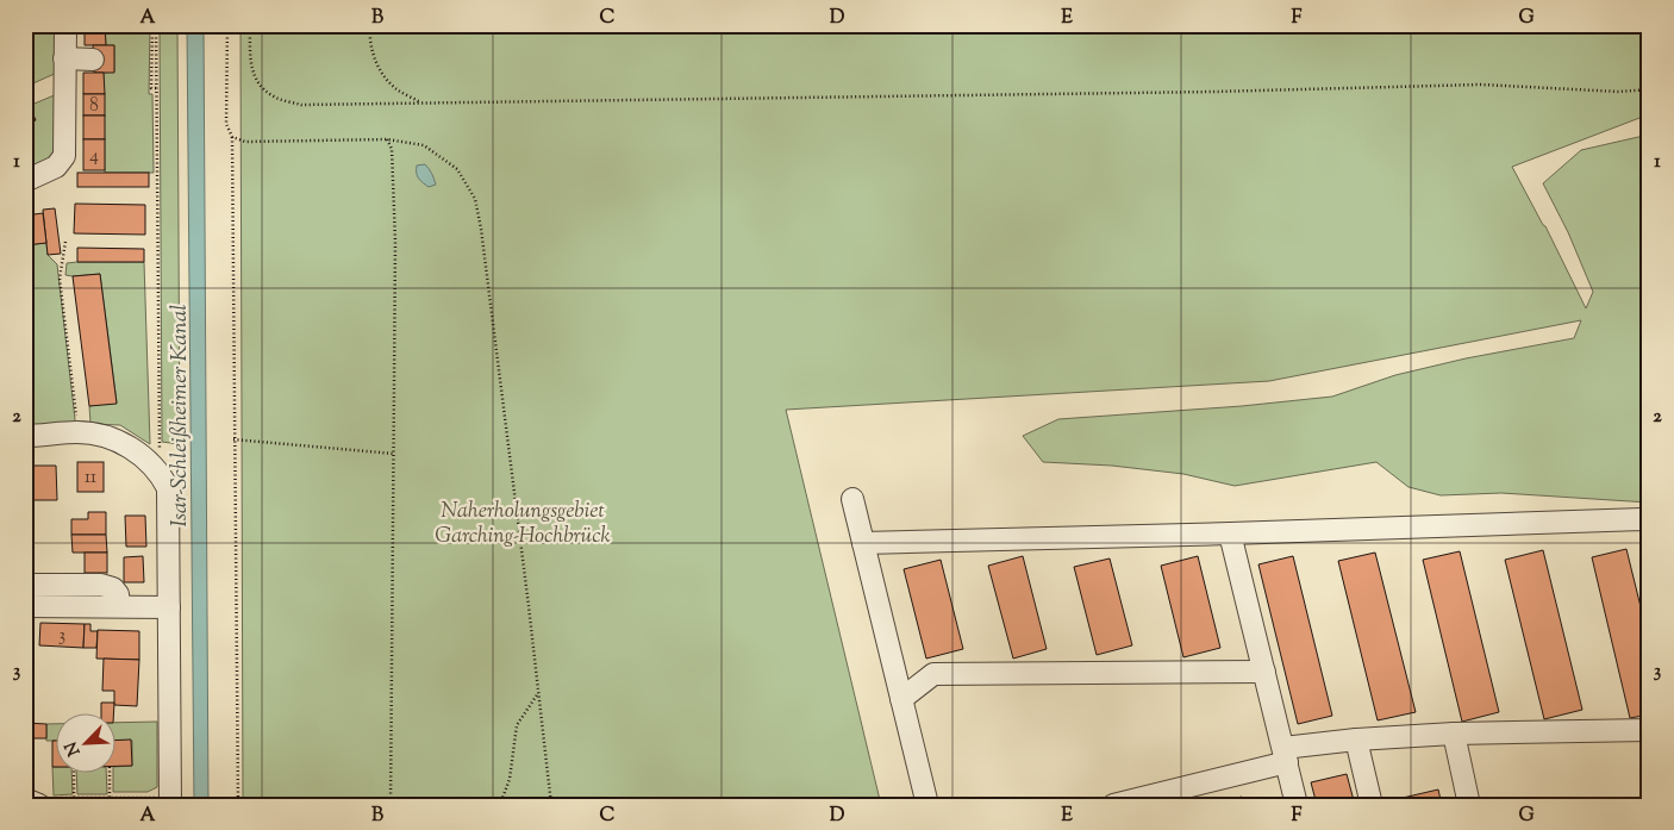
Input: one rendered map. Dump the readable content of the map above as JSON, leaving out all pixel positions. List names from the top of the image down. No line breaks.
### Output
{"water":["Isar-Schleißheimer Kanal"],"parks":["Naherholungsgebiet Garching-Hochbrück"],"house_numbers":["8","4","11","3"],"north":"bottom left","grid":{"columns":["A","B","C","D","E","F","G"],"rows":["1","2","3"]}}
